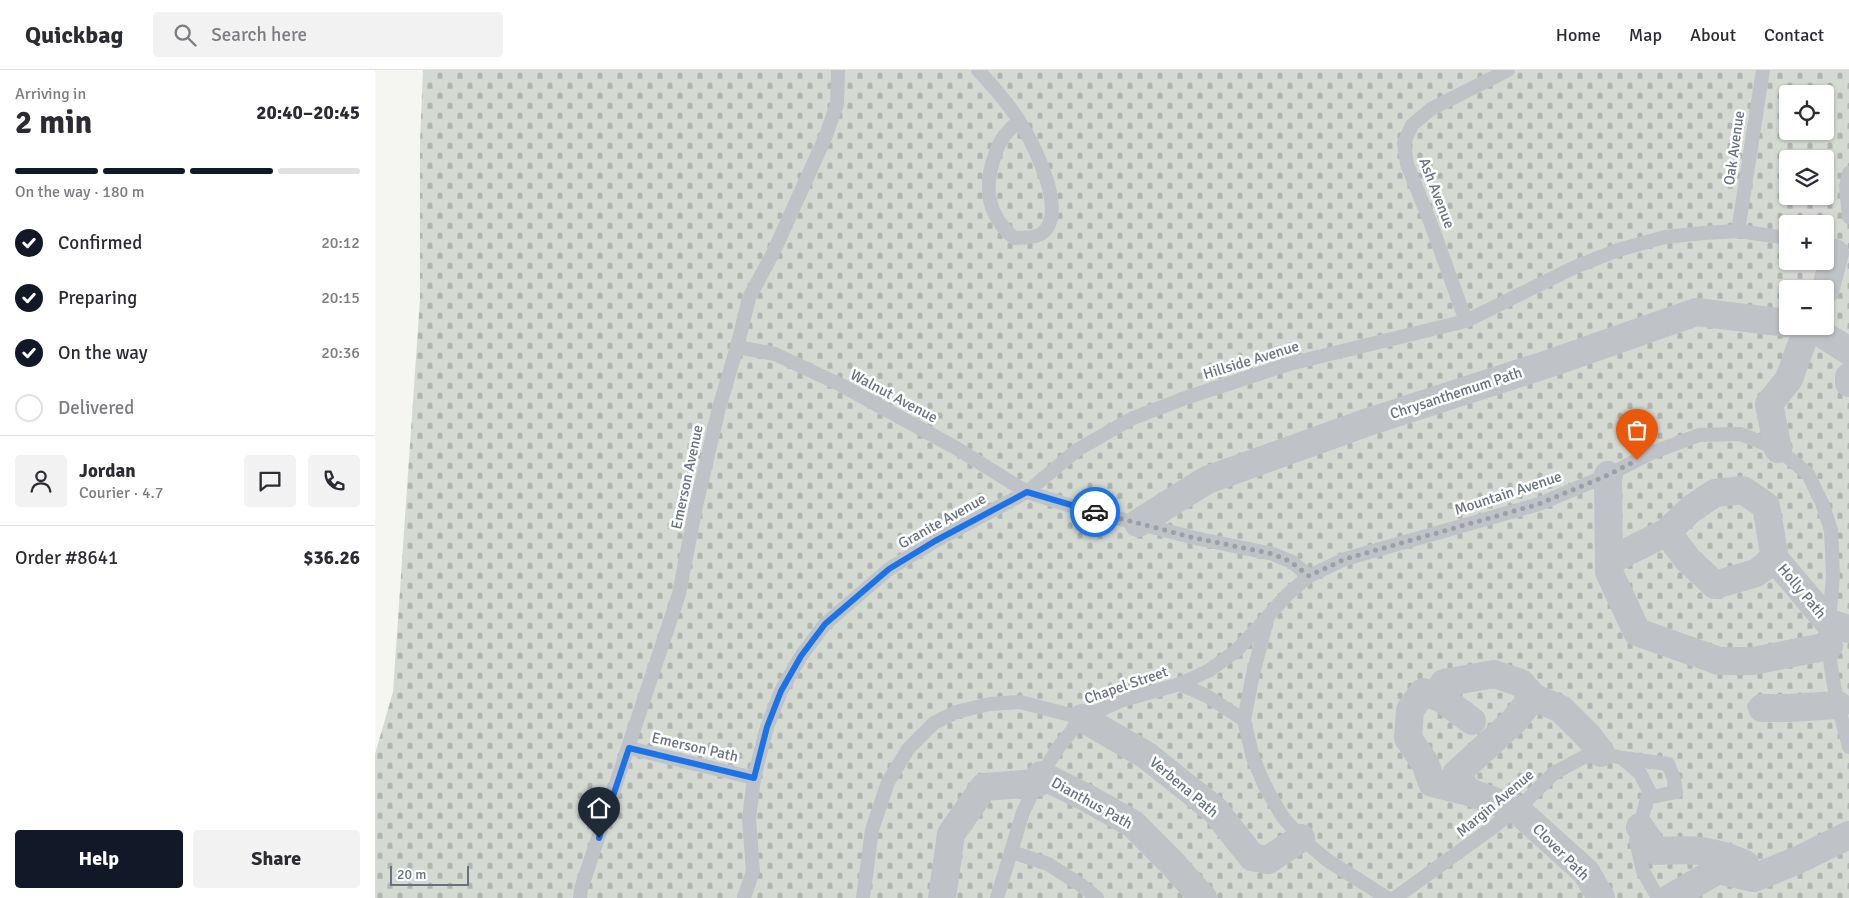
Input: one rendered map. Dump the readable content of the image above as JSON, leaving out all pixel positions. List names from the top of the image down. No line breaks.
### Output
{"streets":{"street":["Chrysanthemum Path","Holly Path","Verbena Path","Dianthus Path","Clover Path"],"lane":["Oak Avenue","Ash Avenue","Hillside Avenue","Walnut Avenue","Emerson Avenue","Mountain Avenue","Granite Avenue","Chapel Street","Emerson Path","Margin Avenue"]},"crossings":[["Oak Avenue","Hillside Avenue"],["Ash Avenue","Hillside Avenue"],["Hillside Avenue","Walnut Avenue"],["Hillside Avenue","Granite Avenue"],["Walnut Avenue","Emerson Avenue"],["Walnut Avenue","Granite Avenue"],["Emerson Avenue","Emerson Path"],["Mountain Avenue","Holly Path"],["Mountain Avenue","Chapel Street"],["Mountain Avenue","Verbena Path"],["Granite Avenue","Emerson Path"],["Chapel Street","Verbena Path"],["Margin Avenue","Clover Path"]],"scale_bar":"20 m","page":{"header":"Quickbag","search":"Search here","nav":["Home","Map","About","Contact"],"heading":["2 min","Arriving in","20:40–20:45"],"panel":["Jordan","Courier · 4.7","Order #8641","$36.26"],"map_buttons":["+","−"],"bar":"On the way · 180 m","list":[["Confirmed","20:12"],["Preparing","20:15"],["On the way","20:36"],"Delivered"],"buttons":["Help","Share"],"scale":"20 m"}}
